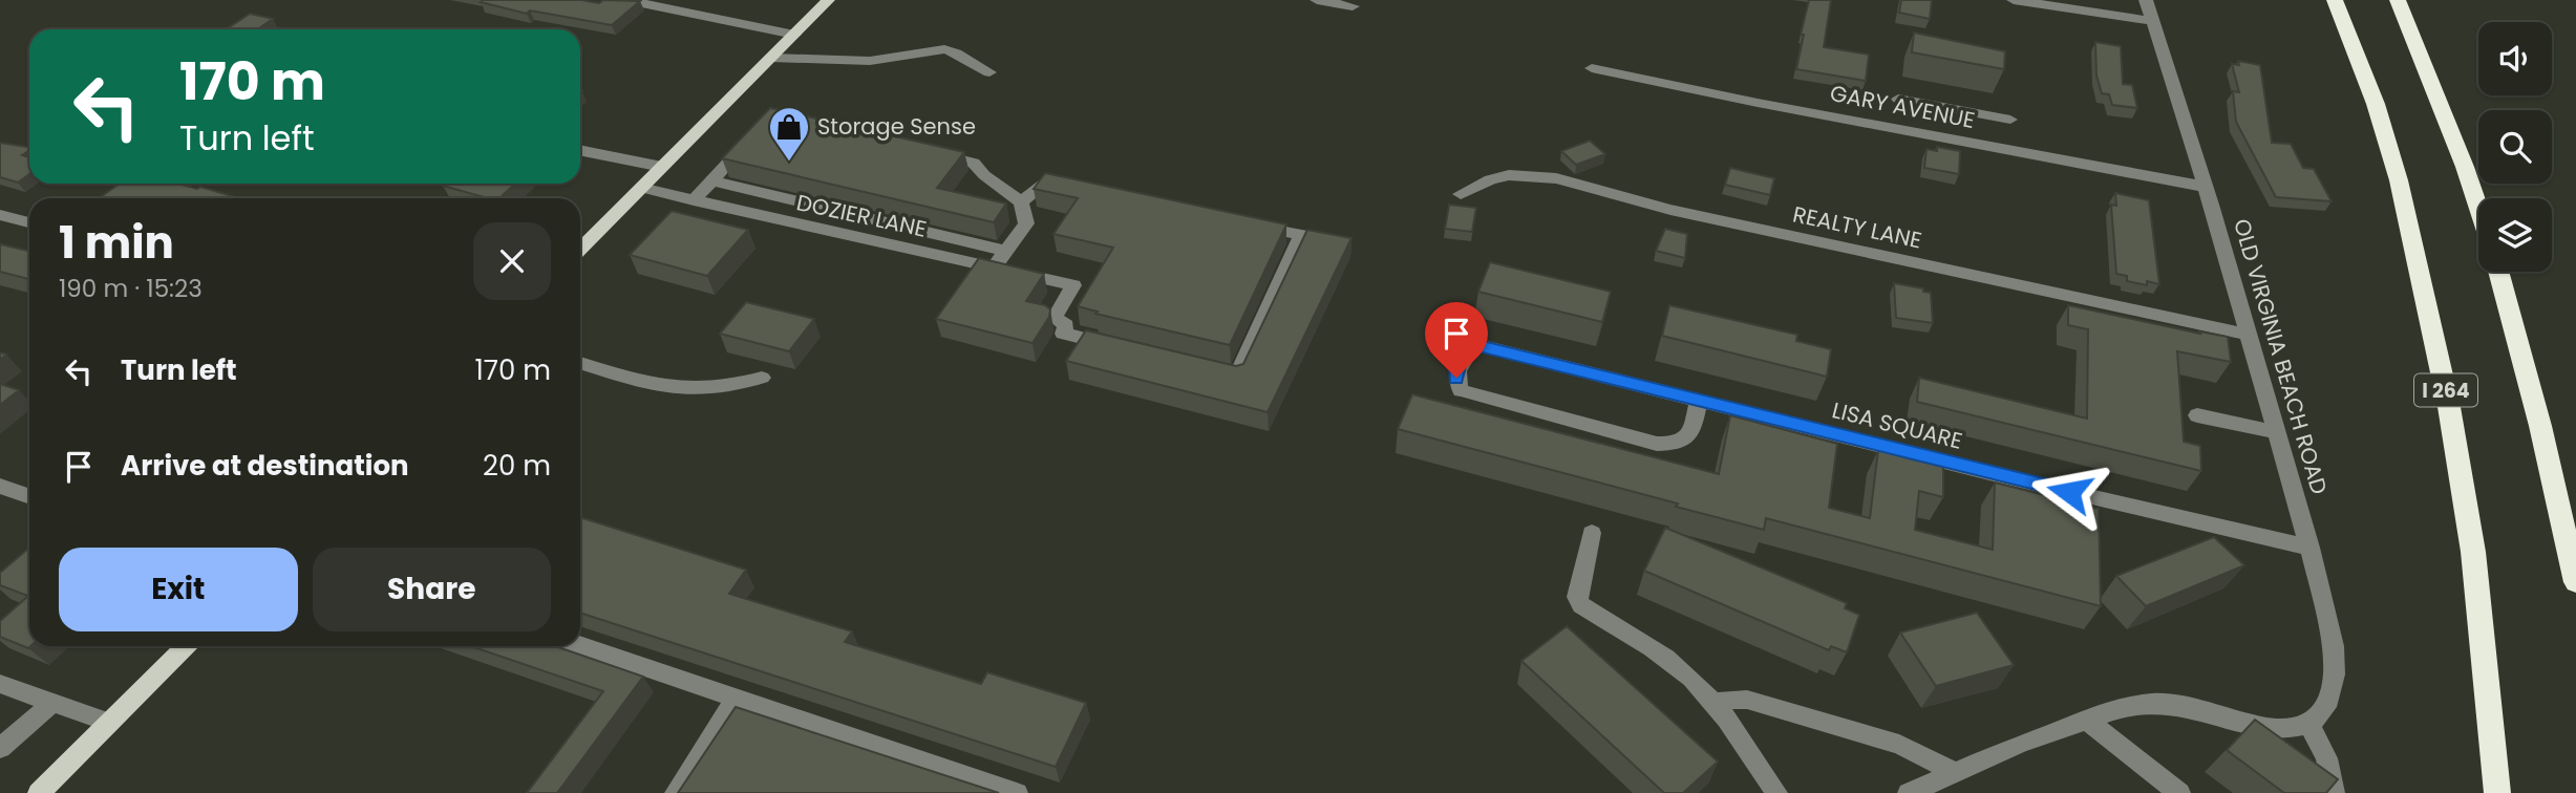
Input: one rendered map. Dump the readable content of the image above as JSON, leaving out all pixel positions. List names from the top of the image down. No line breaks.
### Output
{"streets":{"highway":["I 264"],"street":["GARY AVENUE","DOZIER LANE","REALTY LANE","OLD VIRGINIA BEACH ROAD","LISA SQUARE"]},"crossings":[["GARY AVENUE","OLD VIRGINIA BEACH ROAD"],["REALTY LANE","OLD VIRGINIA BEACH ROAD"],["OLD VIRGINIA BEACH ROAD","LISA SQUARE"]],"places":{"shop":["Storage Sense"]},"page":{"turn":["170 m","Turn left"],"heading":["1 min","190 m · 15:23"],"list":[{"name":"Turn left","value":"170 m"},{"name":"Arrive at destination","value":"20 m"}],"buttons":["Exit","Share"]}}
